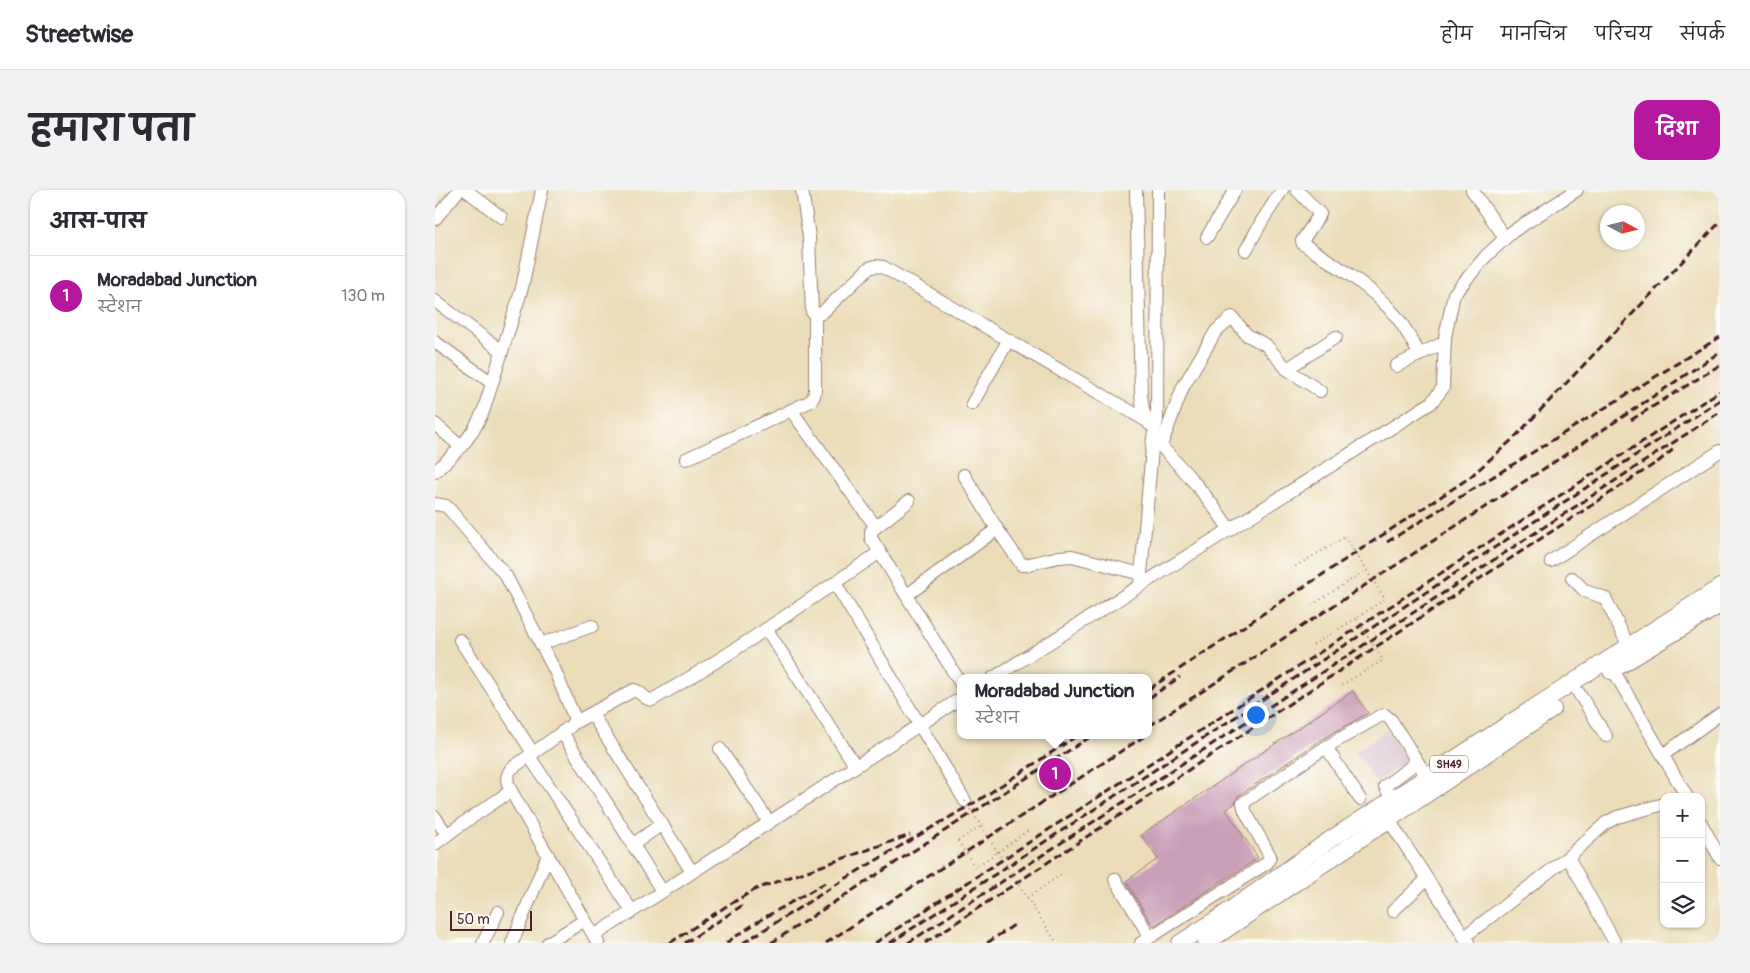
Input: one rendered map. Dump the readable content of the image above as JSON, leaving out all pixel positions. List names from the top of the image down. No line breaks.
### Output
{"streets":{"main road":["SH49"]},"scale_bar":"50 m","north":"right","page":{"header":"Streetwise","nav":["होम","मानचित्र","परिचय","संपर्क"],"title":"हमारा पता","buttons":"दिशा","heading":"आस-पास","list":[{"mark":"1","name":"Moradabad Junction","note":"स्टेशन","value":"130 m"}],"popup":["Moradabad Junction","स्टेशन"],"pins":"1","map_buttons":["+","−"],"scale":"50 m"}}
